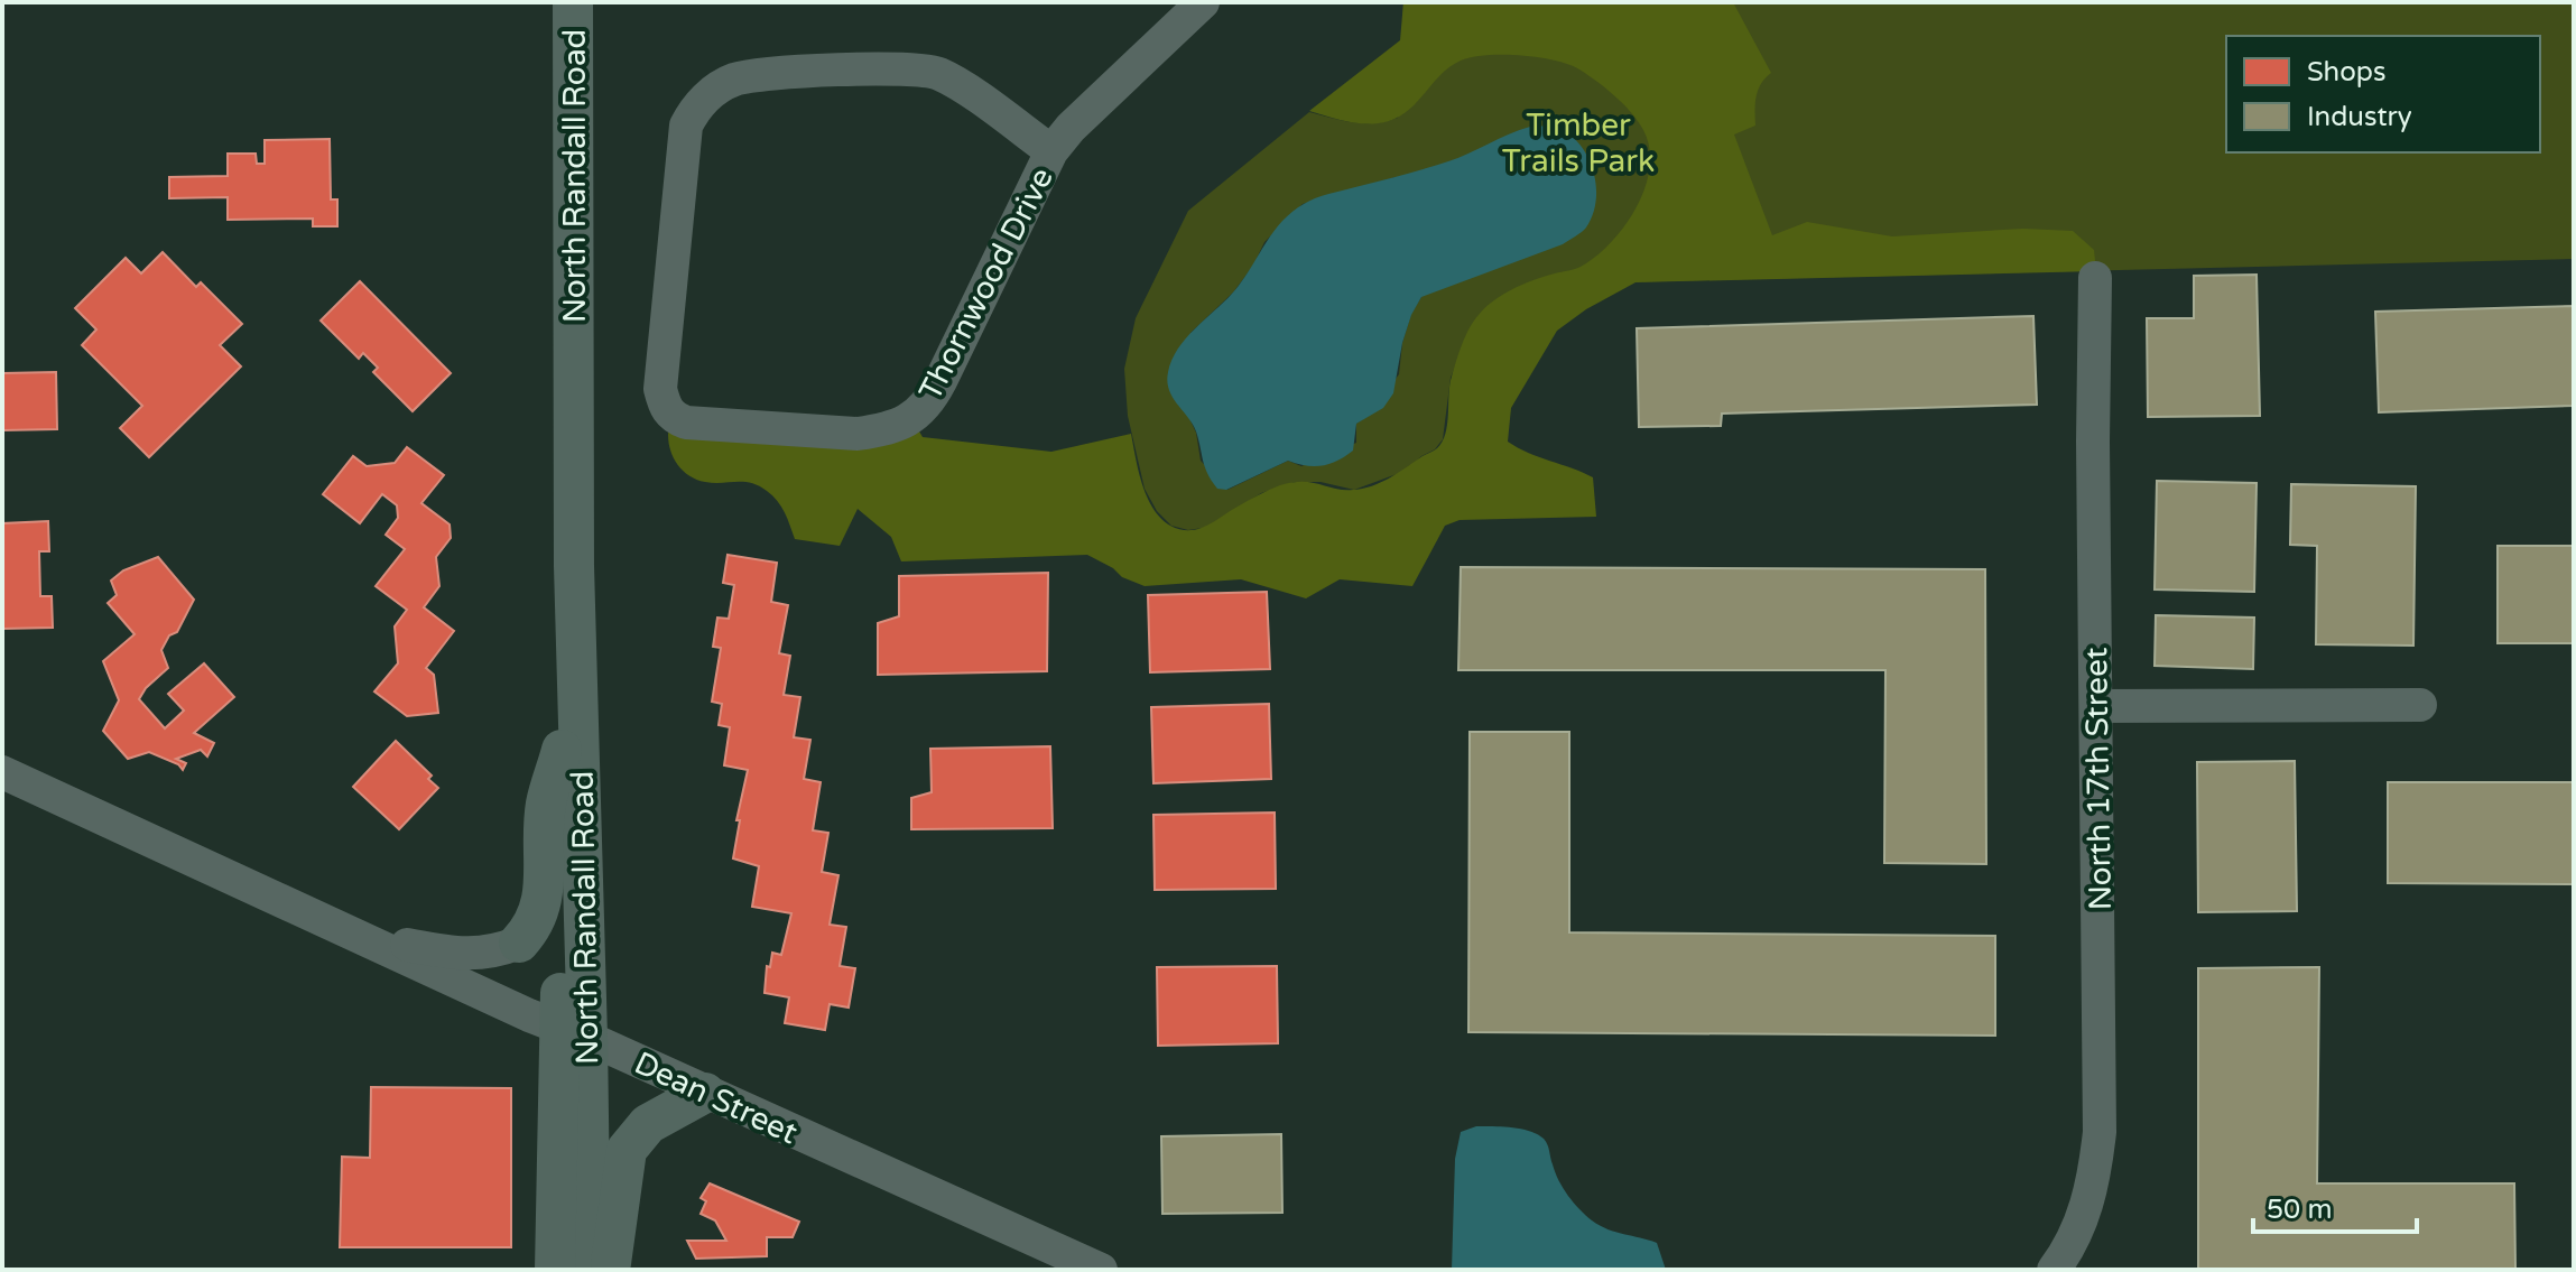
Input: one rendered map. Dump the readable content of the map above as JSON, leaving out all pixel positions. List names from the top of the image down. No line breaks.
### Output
{"streets":{"main road":["North Randall Road"],"street":["Thornwood Drive","North 17th Street","Dean Street"]},"crossings":[["North Randall Road","Dean Street"]],"parks":["Timber Trails Park"],"legend":["Shops","Industry"],"scale_bar":"50 m"}
